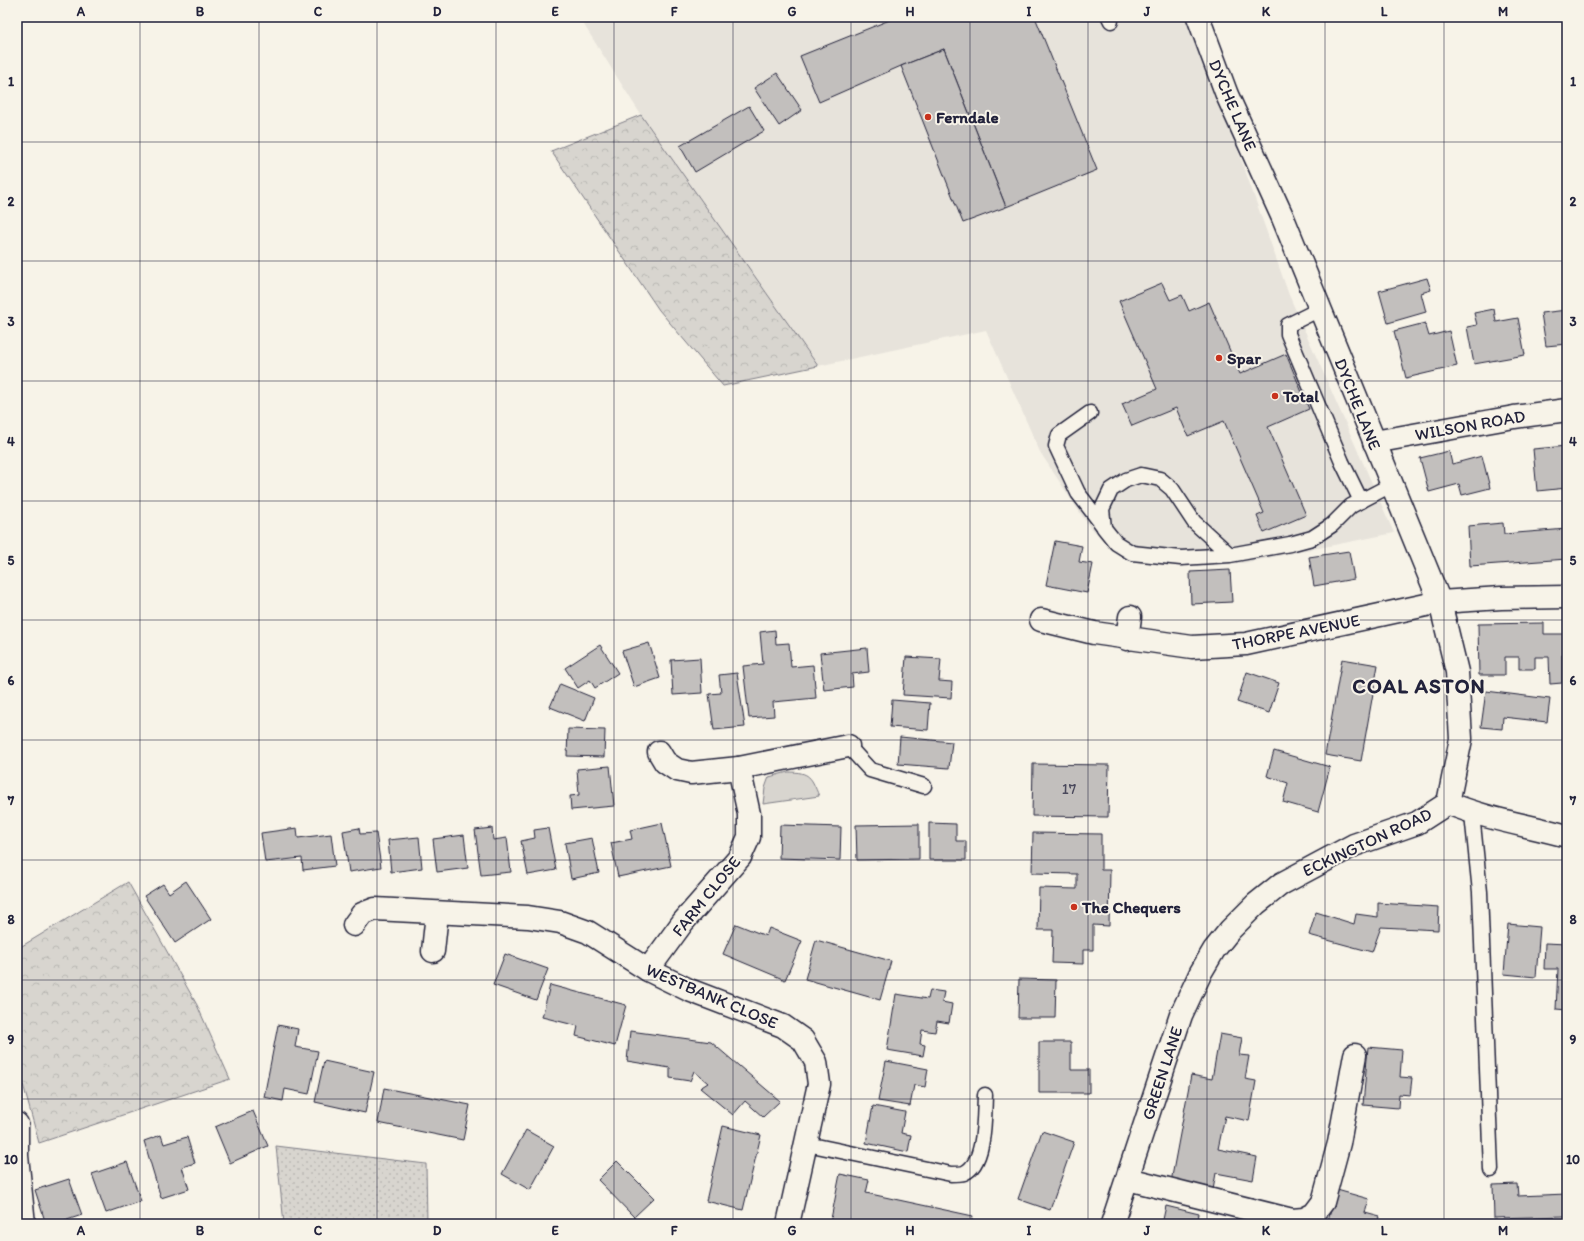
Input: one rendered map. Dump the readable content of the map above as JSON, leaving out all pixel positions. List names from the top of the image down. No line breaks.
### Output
{"streets":{"street":["DYCHE LANE","WILSON ROAD","THORPE AVENUE","ECKINGTON ROAD","FARM CLOSE","WESTBANK CLOSE","GREEN LANE"]},"crossings":[["DYCHE LANE","WILSON ROAD"],["DYCHE LANE","THORPE AVENUE"],["DYCHE LANE","ECKINGTON ROAD"],["ECKINGTON ROAD","GREEN LANE"],["FARM CLOSE","WESTBANK CLOSE"]],"districts":["COAL ASTON"],"places":["Ferndale","Spar","Total","The Chequers"],"house_numbers":["17"],"grid":{"columns":["A","B","C","D","E","F","G","H","I","J","K","L","M"],"rows":["1","2","3","4","5","6","7","8","9","10"]}}
